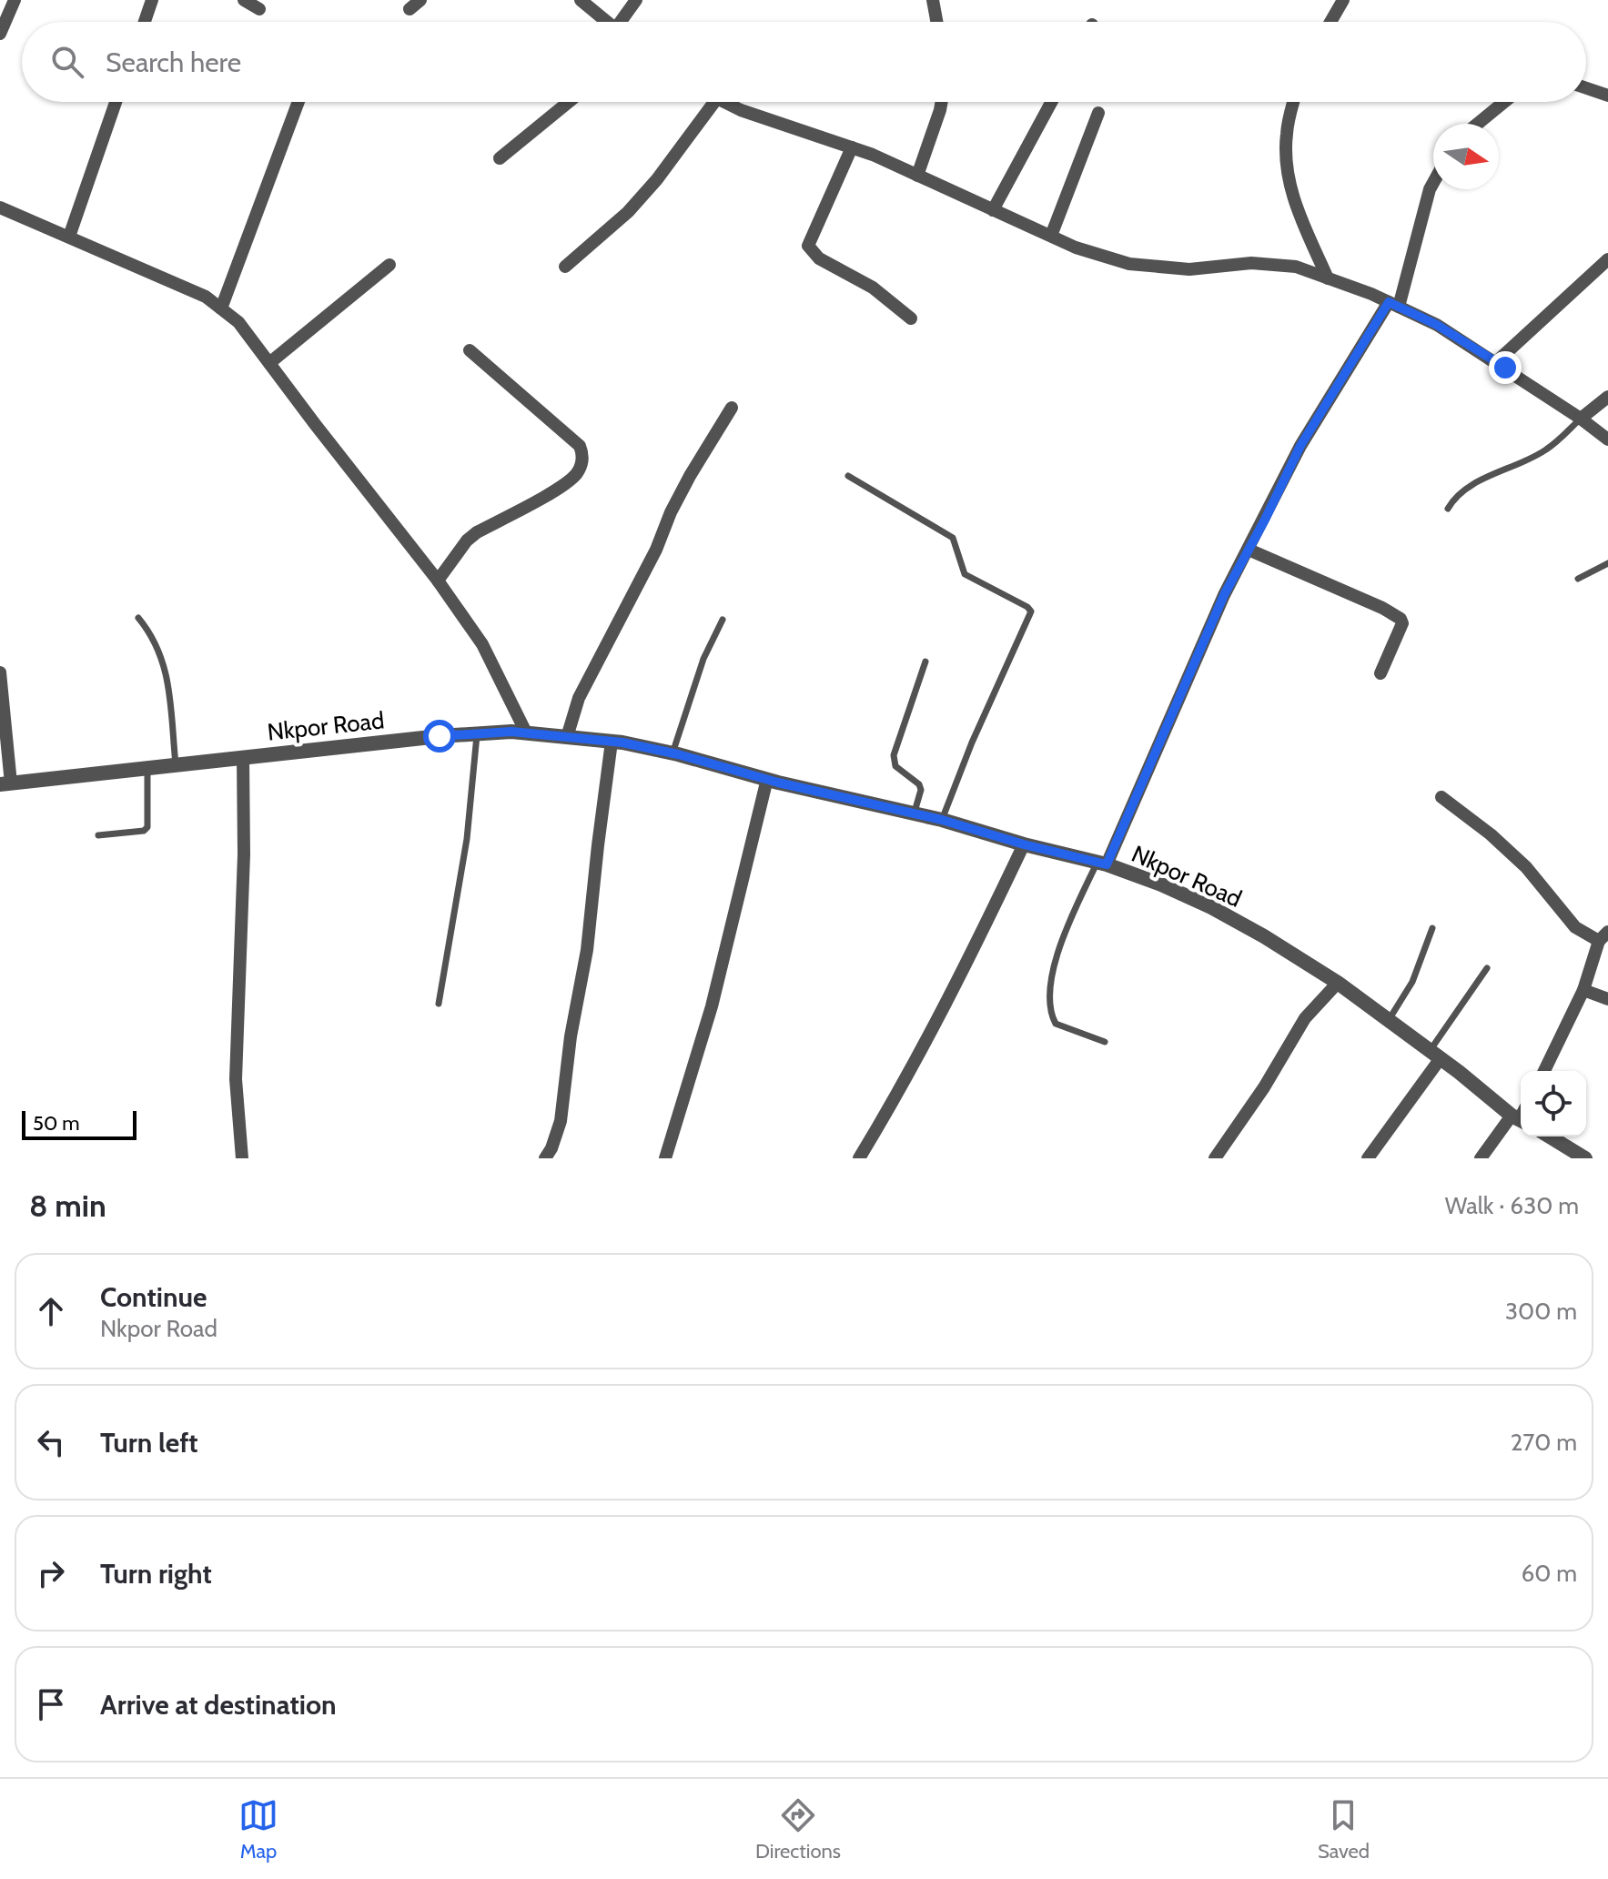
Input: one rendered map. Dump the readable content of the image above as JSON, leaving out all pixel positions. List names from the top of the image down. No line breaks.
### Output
{"streets":{"street":["Nkpor Road"]},"scale_bar":"50 m","north":"right","page":{"search":"Search here","scale":"50 m","heading":["8 min","Walk · 630 m"],"list":[["Continue","Nkpor Road","300 m"],["Turn left","270 m"],["Turn right","60 m"],"Arrive at destination"],"nav":["Map","Directions","Saved"]}}
